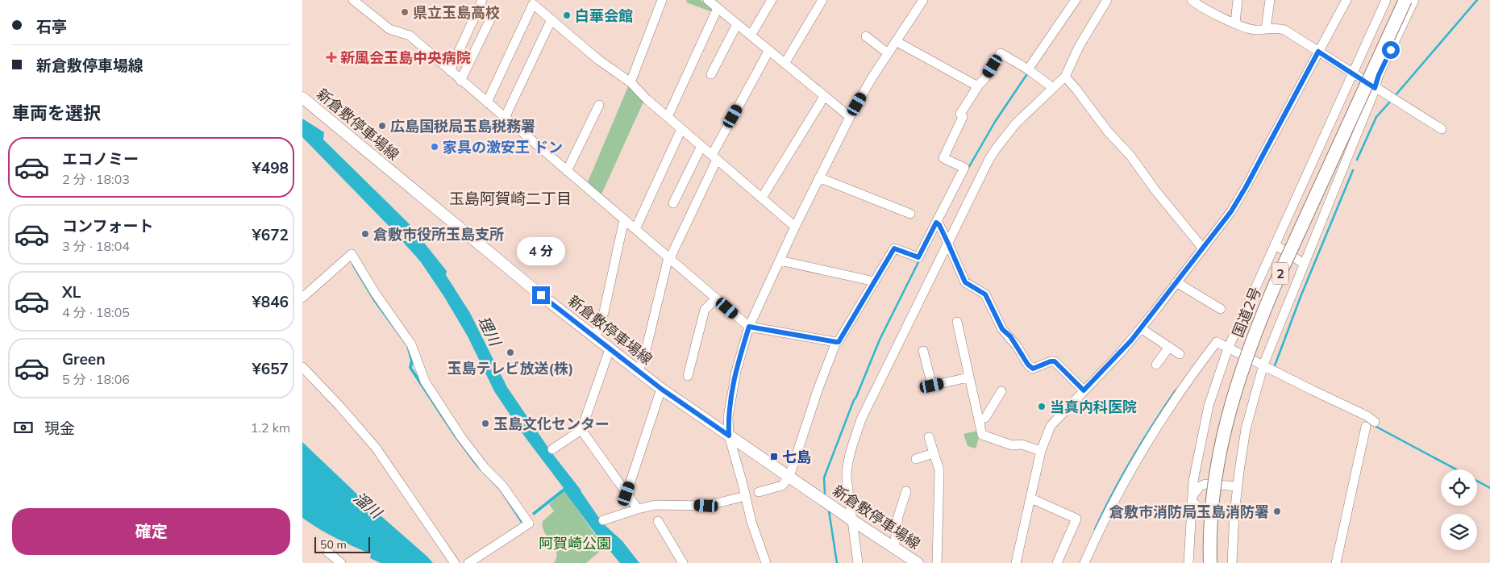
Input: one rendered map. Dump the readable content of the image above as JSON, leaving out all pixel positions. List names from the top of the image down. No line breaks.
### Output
{"streets":{"highway":["2","国道2号"],"main road":["新倉敷停車場線"]},"districts":["玉島阿賀崎二丁目"],"water":["理川","溜川"],"parks":["阿賀崎公園"],"places":{"other":["県立玉島高校","白華会館","広島国税局玉島税務署","家具の激安王 ドン","倉敷市役所玉島支所","玉島テレビ放送(株)","当真内科医院","玉島文化センター","倉敷市消防局玉島消防署"],"health":["新風会玉島中央病院"],"transit":["七島"]},"scale_bar":"50 m","page":{"banner":["石亭","新倉敷停車場線"],"heading":"車両を選択","list":[{"name":"エコノミー","note":"2 分 · 18:03","value":"¥498"},{"name":"コンフォート","note":"3 分 · 18:04","value":"¥672"},{"name":"XL","note":"4 分 · 18:05","value":"¥846"},{"name":"Green","note":"5 分 · 18:06","value":"¥657"}],"bubble":"4 分","pay":["現金","1.2 km"],"buttons":"確定","scale":"50 m"}}
